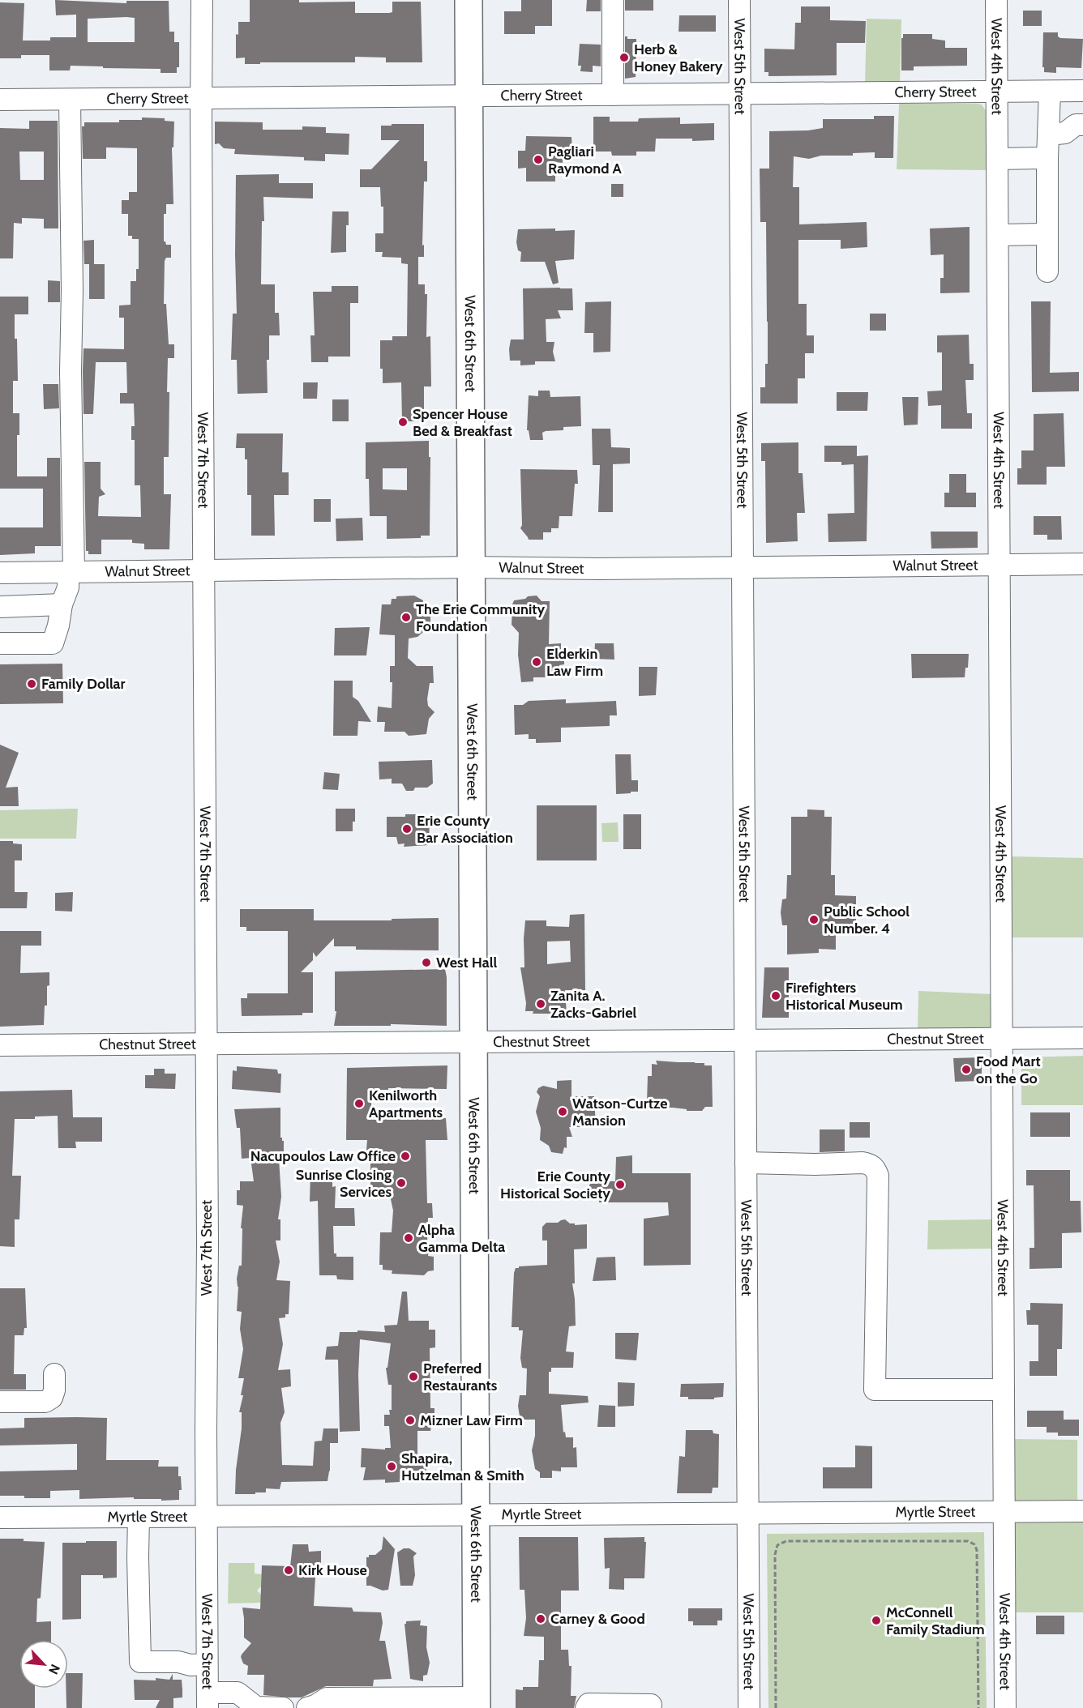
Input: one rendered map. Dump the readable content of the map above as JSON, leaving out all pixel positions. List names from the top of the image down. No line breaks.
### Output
{"streets":{"main road":["West 6th Street"],"street":["West 5th Street","West 4th Street","Cherry Street","West 7th Street","Walnut Street","Chestnut Street","Myrtle Street"]},"crossings":[["West 5th Street","Cherry Street"],["West 5th Street","Walnut Street"],["West 5th Street","Chestnut Street"],["West 5th Street","Myrtle Street"],["West 4th Street","Cherry Street"],["West 4th Street","Walnut Street"],["West 4th Street","Chestnut Street"],["West 4th Street","Myrtle Street"],["Cherry Street","West 6th Street"],["Cherry Street","West 7th Street"],["West 6th Street","Walnut Street"],["West 6th Street","Chestnut Street"],["West 6th Street","Myrtle Street"],["West 7th Street","Walnut Street"],["West 7th Street","Chestnut Street"],["West 7th Street","Myrtle Street"]],"places":["Herb & Honey Bakery","Pagliari Raymond A","Spencer House Bed & Breakfast","The Erie Community Foundation","Elderkin Law Firm","Family Dollar","Erie County Bar Association","Public School Number. 4","West Hall","Firefighters Historical Museum","Zanita A. Zacks-Gabriel","Food Mart on the Go","Kenilworth Apartments","Watson-Curtze Mansion","Nacupoulos Law Office","Sunrise Closing Services","Erie County Historical Society","Alpha Gamma Delta","Preferred Restaurants","Mizner Law Firm","Shapira, Hutzelman & Smith","Kirk House","Carney & Good","McConnell Family Stadium"],"north":"bottom right"}
